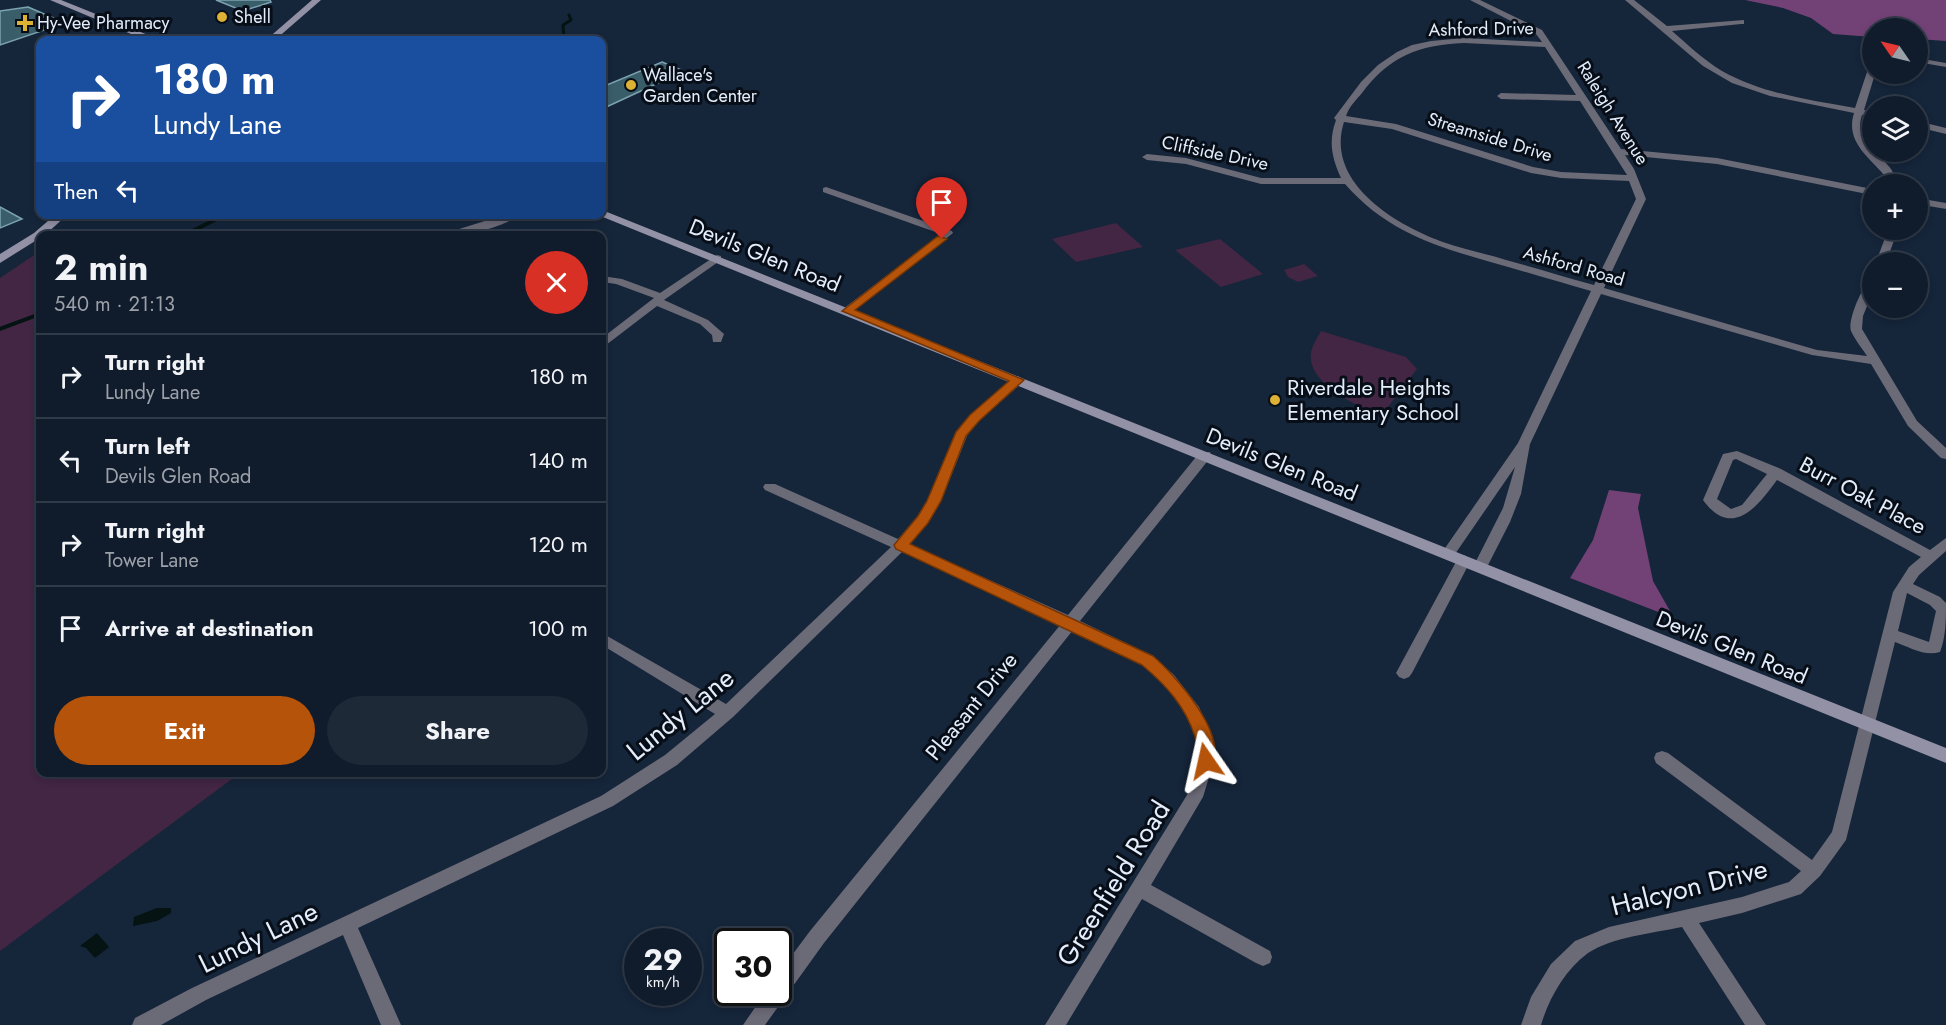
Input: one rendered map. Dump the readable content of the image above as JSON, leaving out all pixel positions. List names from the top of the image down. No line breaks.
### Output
{"streets":{"main road":["Devils Glen Road"],"street":["Ashford Drive","Raleigh Avenue","Streamside Drive","Cliffside Drive","Ashford Road","Burr Oak Place","Pleasant Drive","Lundy Lane","Greenfield Road","Halcyon Drive"]},"crossings":[["Ashford Drive","Raleigh Avenue"],["Ashford Drive","Streamside Drive"],["Ashford Drive","Ashford Road"],["Raleigh Avenue","Streamside Drive"],["Raleigh Avenue","Devils Glen Road"],["Raleigh Avenue","Ashford Road"],["Streamside Drive","Ashford Road"],["Cliffside Drive","Ashford Road"],["Devils Glen Road","Pleasant Drive"],["Devils Glen Road","Lundy Lane"],["Devils Glen Road","Halcyon Drive"],["Pleasant Drive","Greenfield Road"],["Lundy Lane","Greenfield Road"]],"places":{"other":["Shell","Wallace's Garden Center","Riverdale Heights Elementary School"],"health":["Hy-Vee Pharmacy"]},"north":"top left","page":{"map_buttons":["+","−"],"turn":["180 m","Lundy Lane"],"then":"Then","heading":["2 min","540 m · 21:13"],"list":[{"name":"Turn right","note":"Lundy Lane","value":"180 m"},{"name":"Turn left","note":"Devils Glen Road","value":"140 m"},{"name":"Turn right","note":"Tower Lane","value":"120 m"},{"name":"Arrive at destination","value":"100 m"}],"buttons":["Exit","Share"],"speed":"29 km/h","limit":"30"}}
